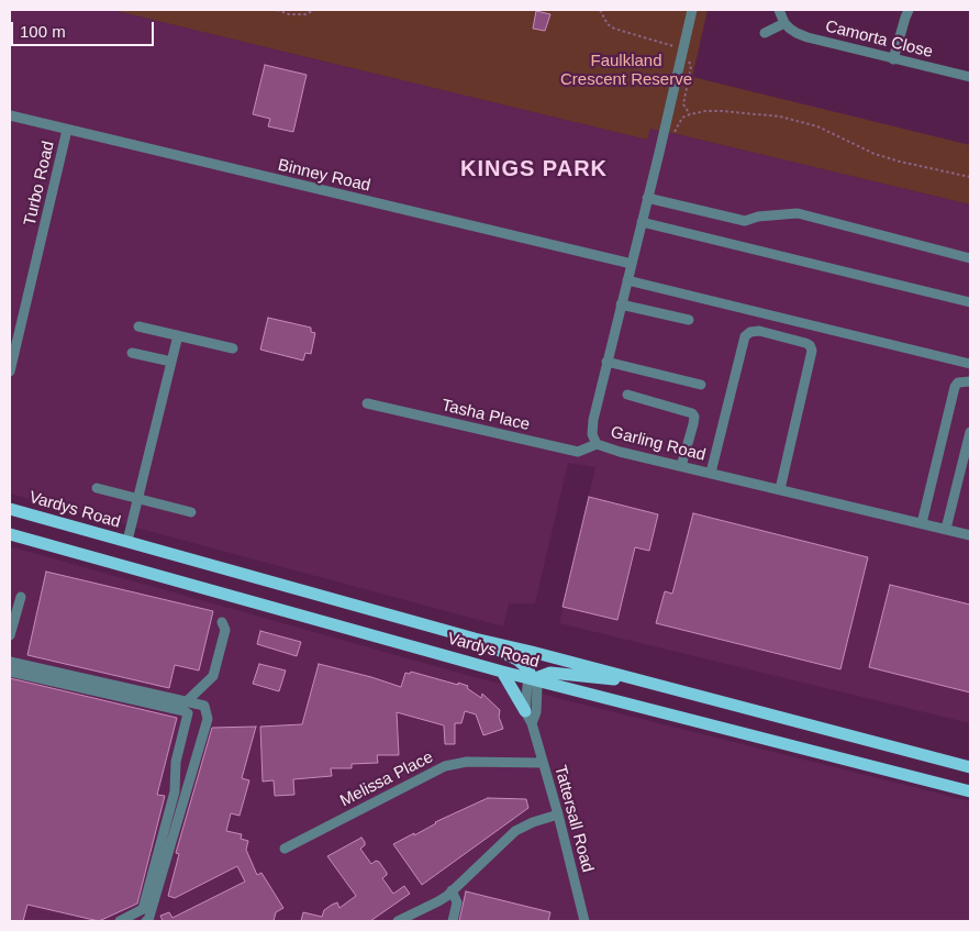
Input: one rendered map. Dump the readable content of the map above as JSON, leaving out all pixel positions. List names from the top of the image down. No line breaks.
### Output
{"streets":{"main road":["Vardys Road"],"street":["Camorta Close","Binney Road","Turbo Road","Tasha Place","Garling Road","Melissa Place","Tattersall Road"]},"crossings":[["Binney Road","Turbo Road"],["Binney Road","Garling Road"],["Tasha Place","Garling Road"],["Vardys Road","Tattersall Road"],["Melissa Place","Tattersall Road"]],"districts":["KINGS PARK"],"parks":["Faulkland Crescent Reserve"],"scale_bar":"100 m"}
